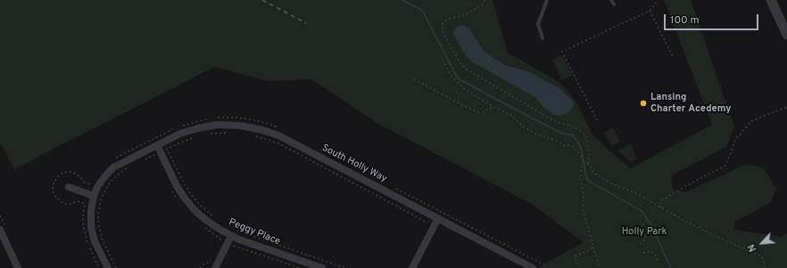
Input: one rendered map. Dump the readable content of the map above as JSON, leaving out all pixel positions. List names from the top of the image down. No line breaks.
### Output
{"streets":{"street":["South Holly Way","Peggy Place"]},"crossings":[["South Holly Way","Peggy Place"]],"parks":["Holly Park"],"places":["Lansing Charter Acedemy"],"scale_bar":"100 m","north":"bottom left"}
